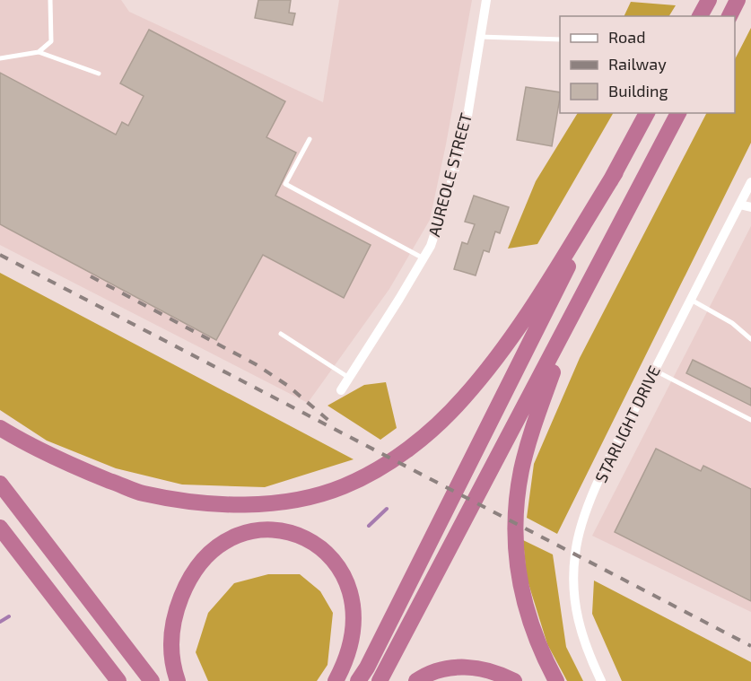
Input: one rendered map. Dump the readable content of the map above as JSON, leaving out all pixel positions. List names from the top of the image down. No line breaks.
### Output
{"streets":{"street":["AUREOLE STREET","STARLIGHT DRIVE"]},"legend":["Road","Railway","Building"]}
